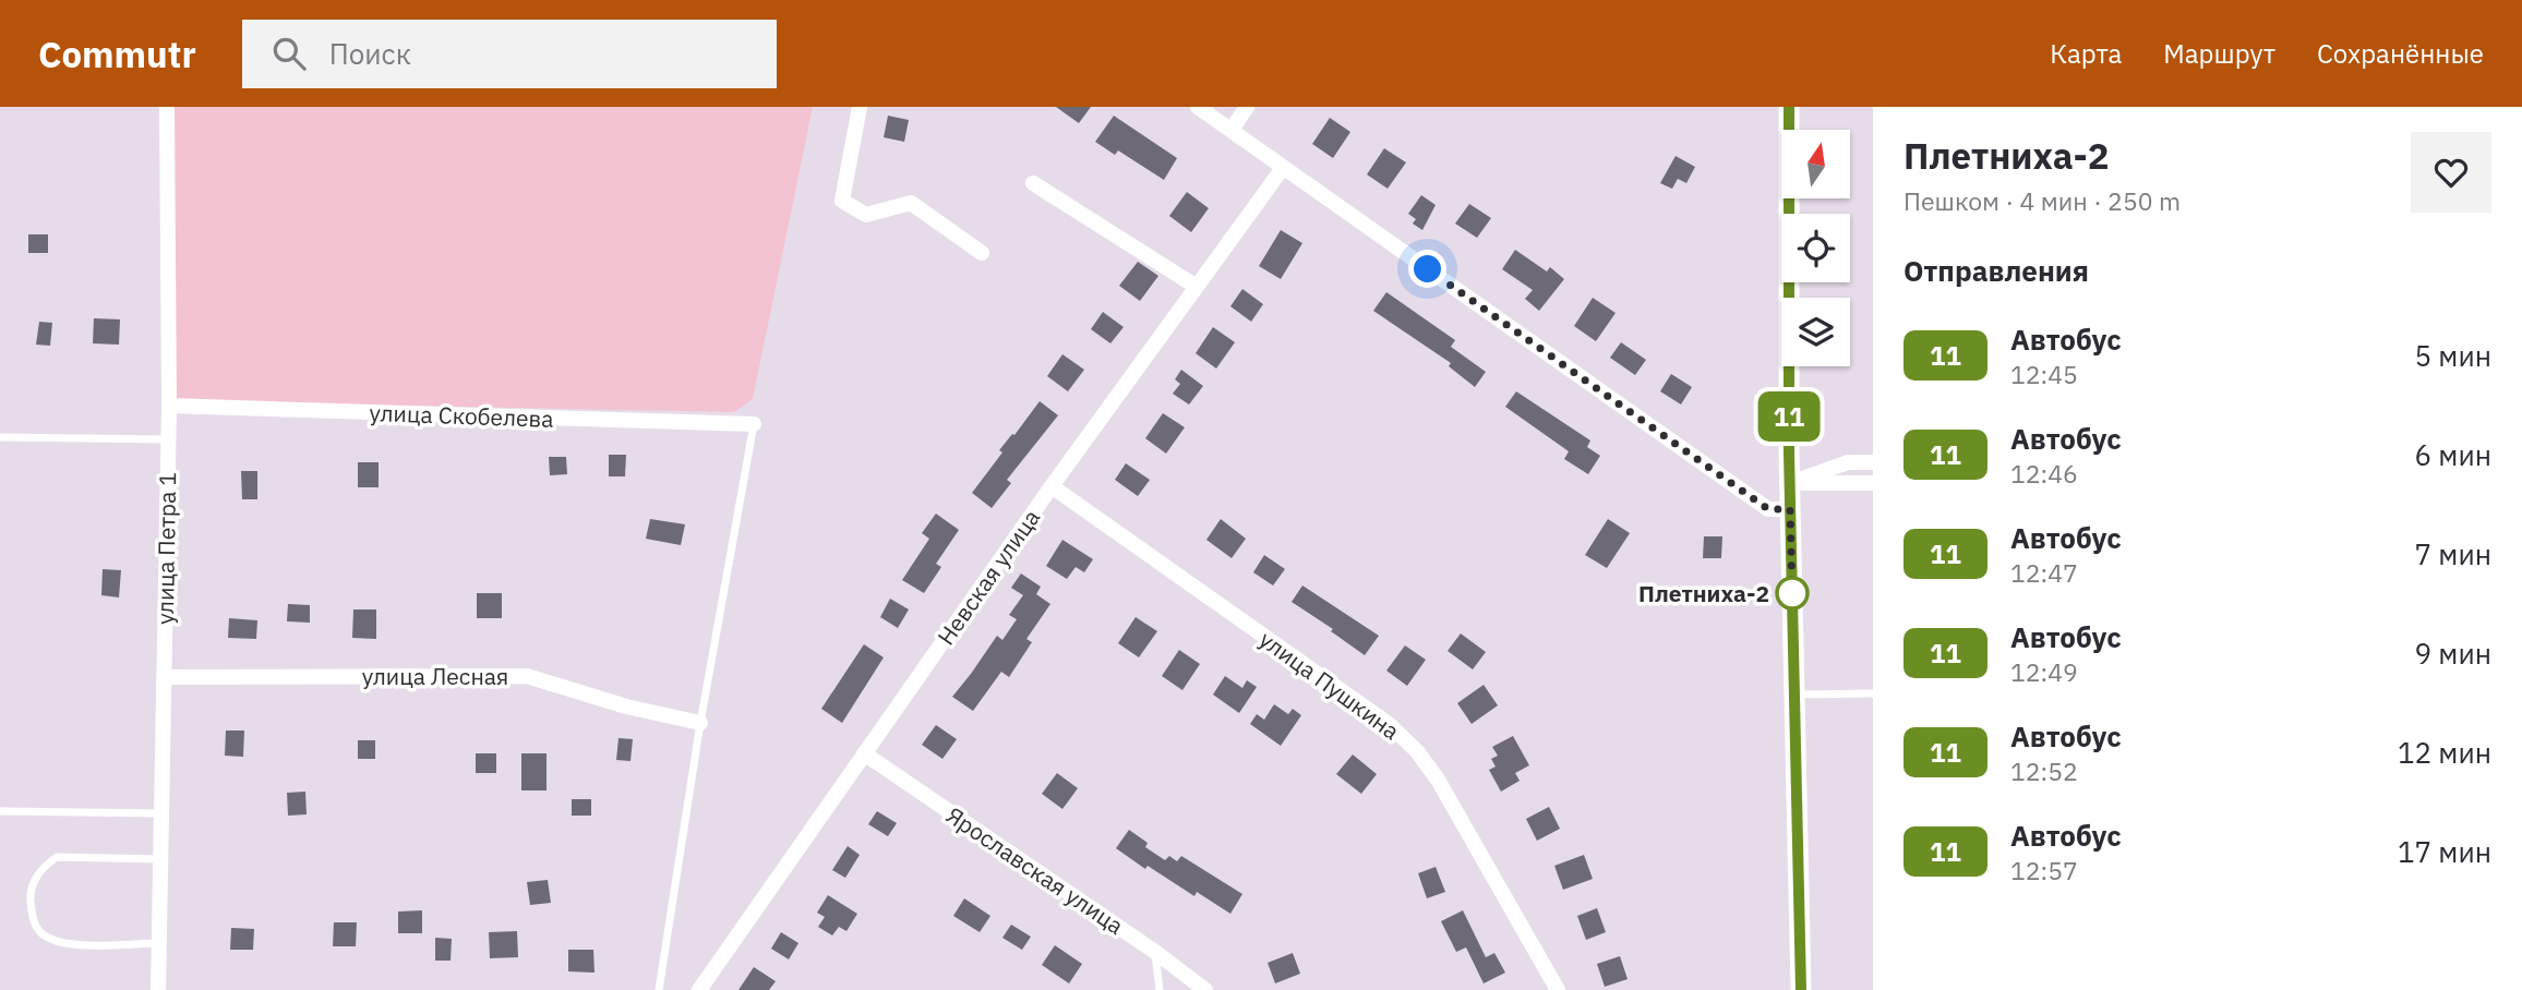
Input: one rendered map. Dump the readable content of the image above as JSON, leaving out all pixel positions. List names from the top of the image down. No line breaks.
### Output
{"streets":{"street":["улица Скобелева","улица Петра 1","Невская улица","улица Лесная","улица Пушкина","Ярославская улица"]},"crossings":[["улица Скобелева","улица Петра 1"],["улица Петра 1","улица Лесная"],["Невская улица","улица Пушкина"],["Невская улица","Ярославская улица"]],"places":["Плетниха-2"],"lines":["bus line 11"],"north":"top","page":{"header":"Commutr","search":"Поиск","nav":["Карта","Маршрут","Сохранённые"],"on_map":"11","heading":[["Плетниха-2","Пешком · 4 мин · 250 m"],"Отправления"],"list":[{"mark":"11","name":"Автобус","note":"12:45","value":"5 мин"},{"mark":"11","name":"Автобус","note":"12:46","value":"6 мин"},{"mark":"11","name":"Автобус","note":"12:47","value":"7 мин"},{"mark":"11","name":"Автобус","note":"12:49","value":"9 мин"},{"mark":"11","name":"Автобус","note":"12:52","value":"12 мин"},{"mark":"11","name":"Автобус","note":"12:57","value":"17 мин"}]}}
